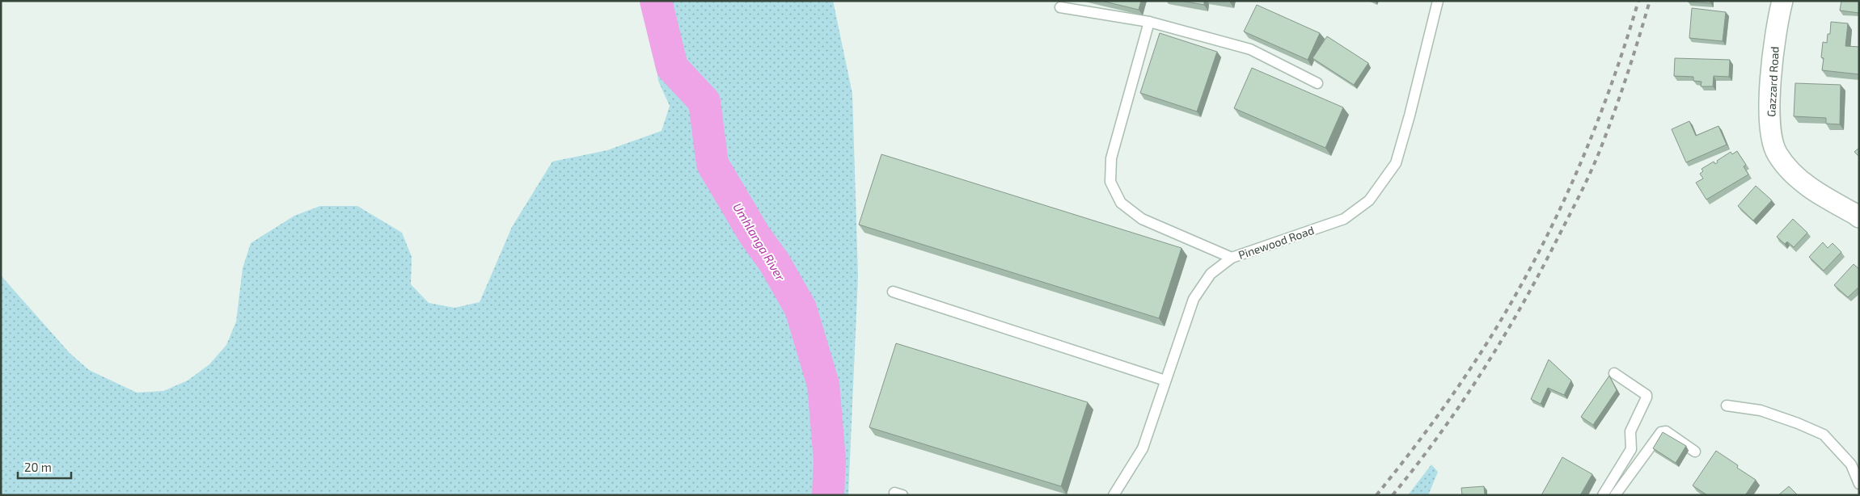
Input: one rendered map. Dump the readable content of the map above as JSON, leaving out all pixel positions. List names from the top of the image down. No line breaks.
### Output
{"streets":{"street":["Gazzard Road"],"lane":["Pinewood Road"]},"water":["Umhlanga River"],"scale_bar":"20 m"}
